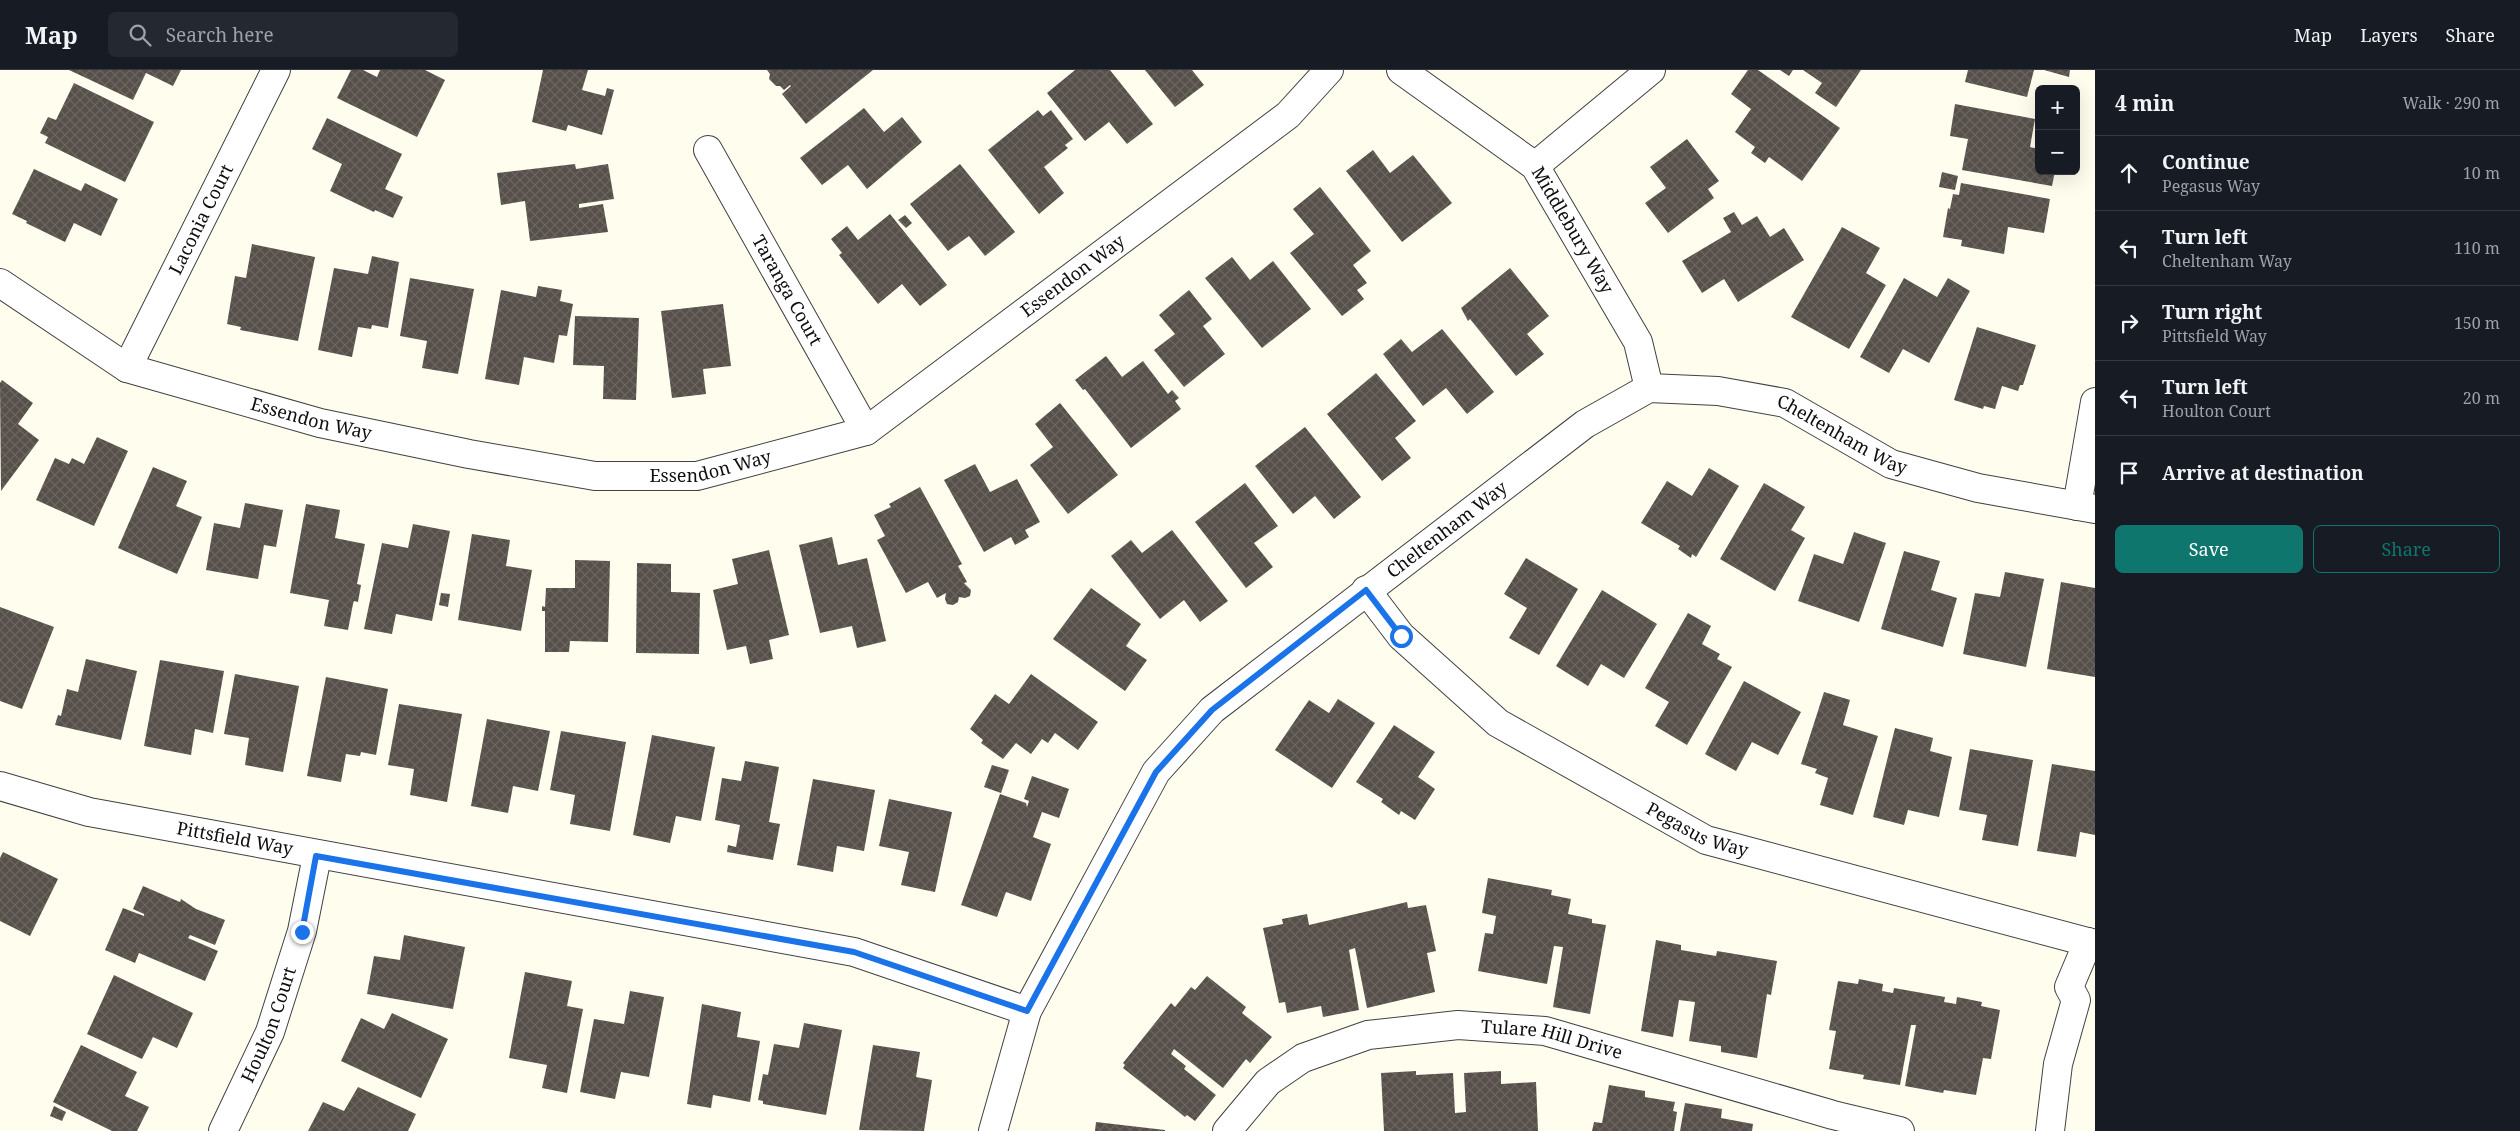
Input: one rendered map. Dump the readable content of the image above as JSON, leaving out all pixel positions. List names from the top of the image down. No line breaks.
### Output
{"streets":{"street":["Laconia Court","Middlebury Way","Essendon Way","Taranga Court","Cheltenham Way","Pegasus Way","Pittsfield Way","Houlton Court","Tulare Hill Drive"]},"crossings":[["Laconia Court","Essendon Way"],["Middlebury Way","Cheltenham Way"],["Essendon Way","Taranga Court"],["Cheltenham Way","Pegasus Way"],["Cheltenham Way","Pittsfield Way"],["Pittsfield Way","Houlton Court"]],"page":{"header":"Map","search":"Search here","nav":["Map","Layers","Share"],"heading":["4 min","Walk · 290 m"],"map_buttons":["+","−"],"list":[["Continue","Pegasus Way","10 m"],["Turn left","Cheltenham Way","110 m"],["Turn right","Pittsfield Way","150 m"],["Turn left","Houlton Court","20 m"],"Arrive at destination"],"buttons":["Save","Share"]}}
